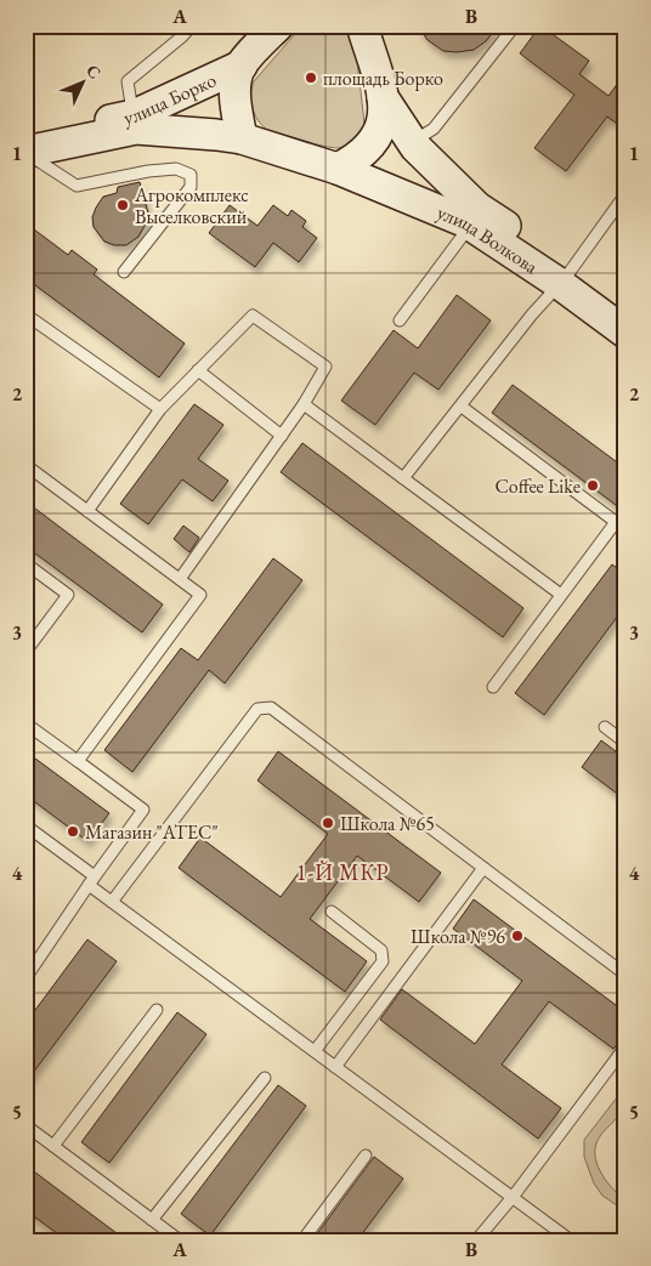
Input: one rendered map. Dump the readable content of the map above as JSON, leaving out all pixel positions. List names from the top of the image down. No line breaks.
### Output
{"streets":{"main road":["улица Борко","улица Волкова"]},"districts":["1-Й МКР"],"places":["площадь Борко","Агрокомплекс Выселковский","Coffee Like","Школа №65","Магазин \"АТЕС\"","Школа №96"],"north":"top right","grid":{"columns":["A","B"],"rows":["1","2","3","4","5"]}}
